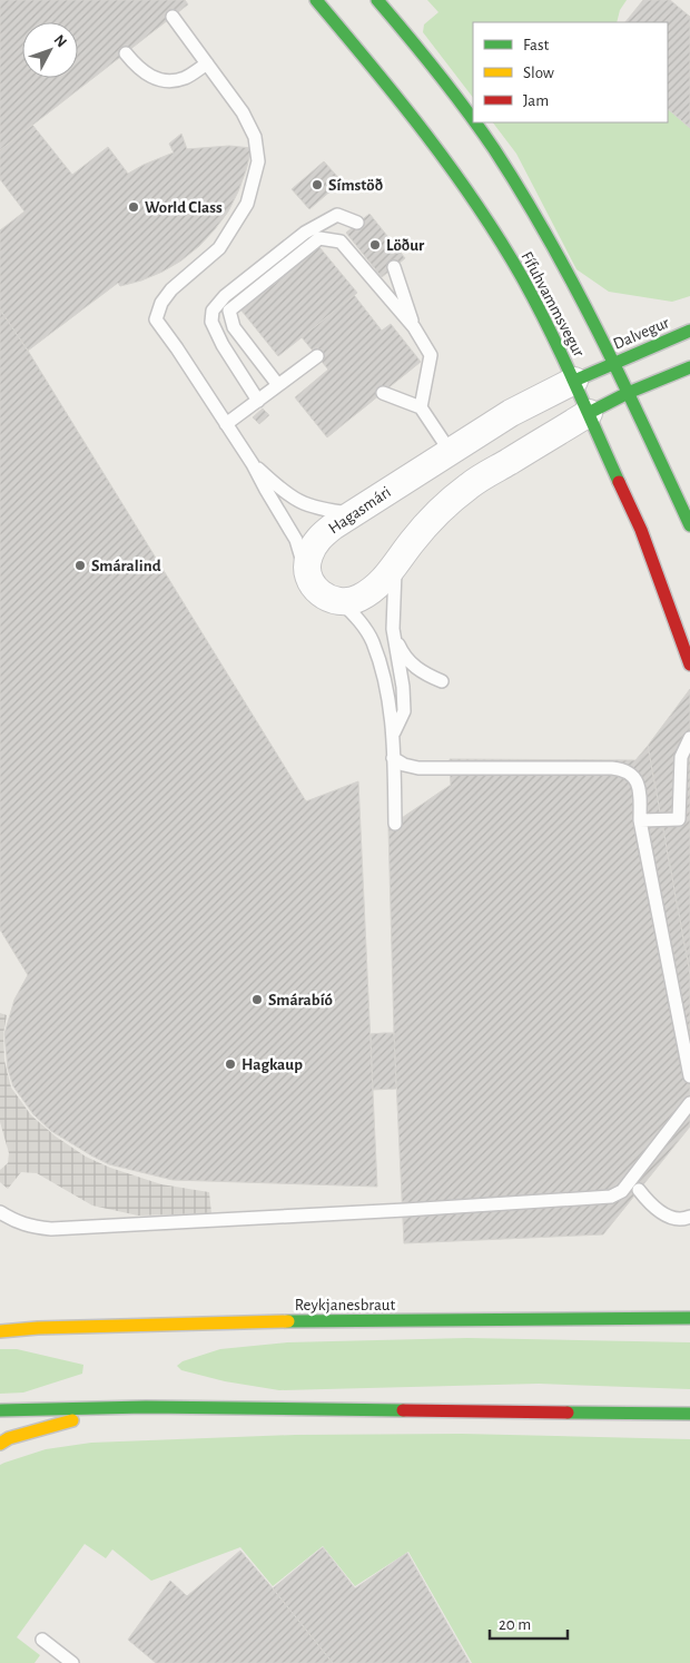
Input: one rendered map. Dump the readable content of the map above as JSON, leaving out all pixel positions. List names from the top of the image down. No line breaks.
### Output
{"streets":{"main road":["Fífuhvammsvegur","Dalvegur","Reykjanesbraut"],"street":["Hagasmári"]},"crossings":[["Fífuhvammsvegur","Dalvegur"],["Fífuhvammsvegur","Hagasmári"],["Dalvegur","Hagasmári"]],"places":["Símstöð","World Class","Löður","Smáralind","Smárabíó","Hagkaup"],"legend":["Fast","Slow","Jam"],"scale_bar":"20 m","north":"top right"}
